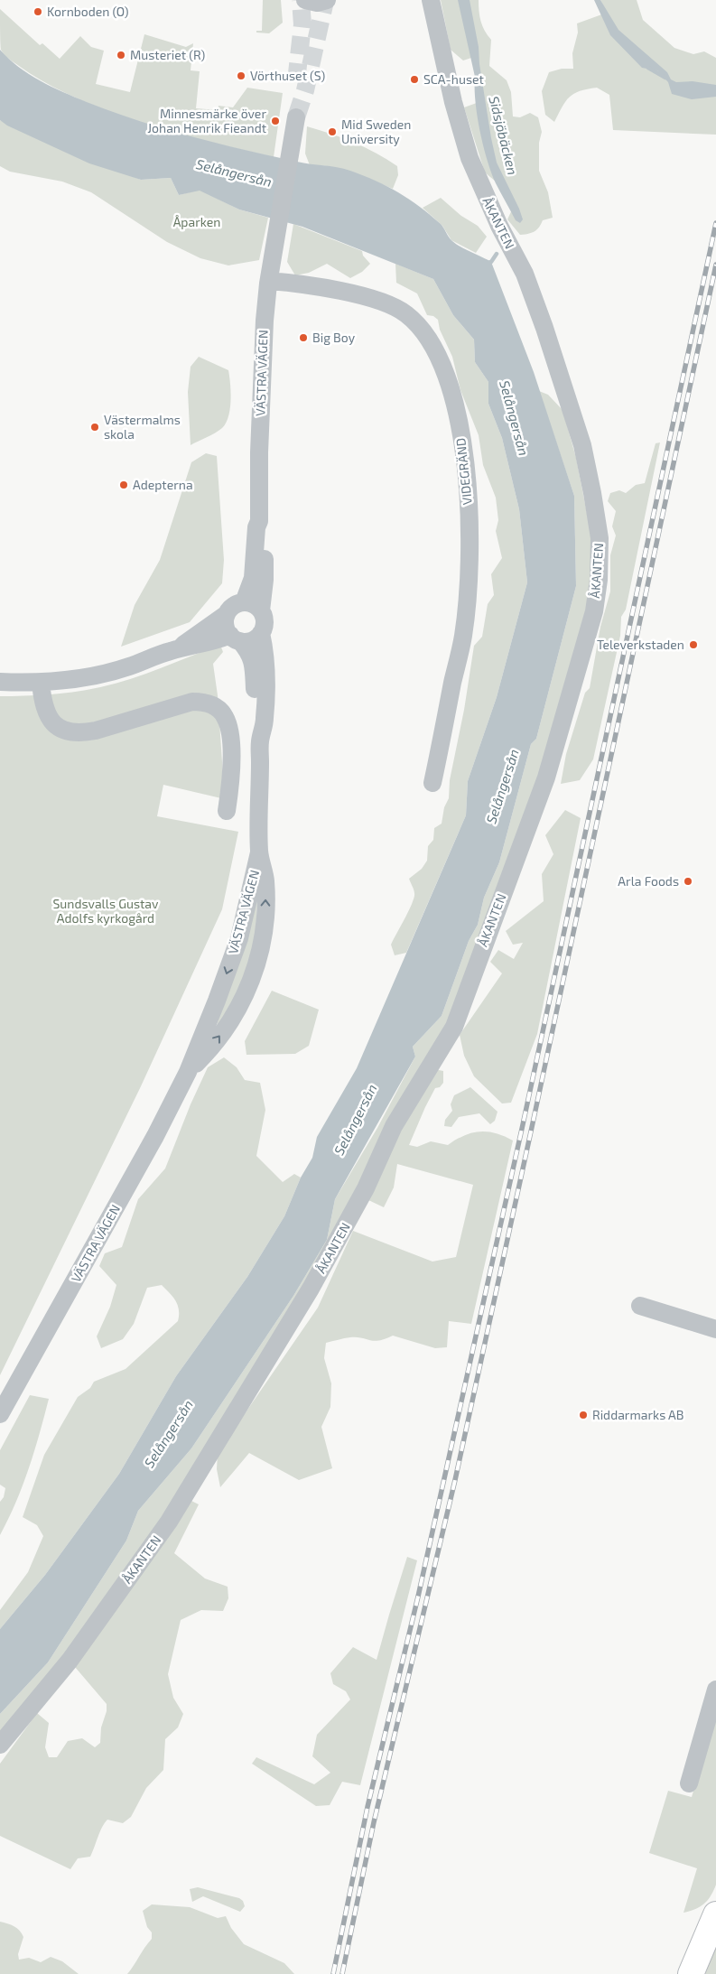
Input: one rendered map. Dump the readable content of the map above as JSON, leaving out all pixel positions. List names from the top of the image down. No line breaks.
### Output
{"streets":{"street":["ÅKANTEN","VÄSTRA VÄGEN","VIDEGRÄND"]},"crossings":[["VÄSTRA VÄGEN","VIDEGRÄND"]],"water":["Sidsjöbäcken","Selångersån"],"parks":["Åparken","Sundsvalls Gustav Adolfs kyrkogård"],"places":["Kornboden (O)","Musteriet (R)","Vörthuset (S)","SCA-huset","Minnesmärke över Johan Henrik Fieandt","Mid Sweden University","Big Boy","Västermalms skola","Adepterna","Televerkstaden","Arla Foods","Riddarmarks AB"]}
